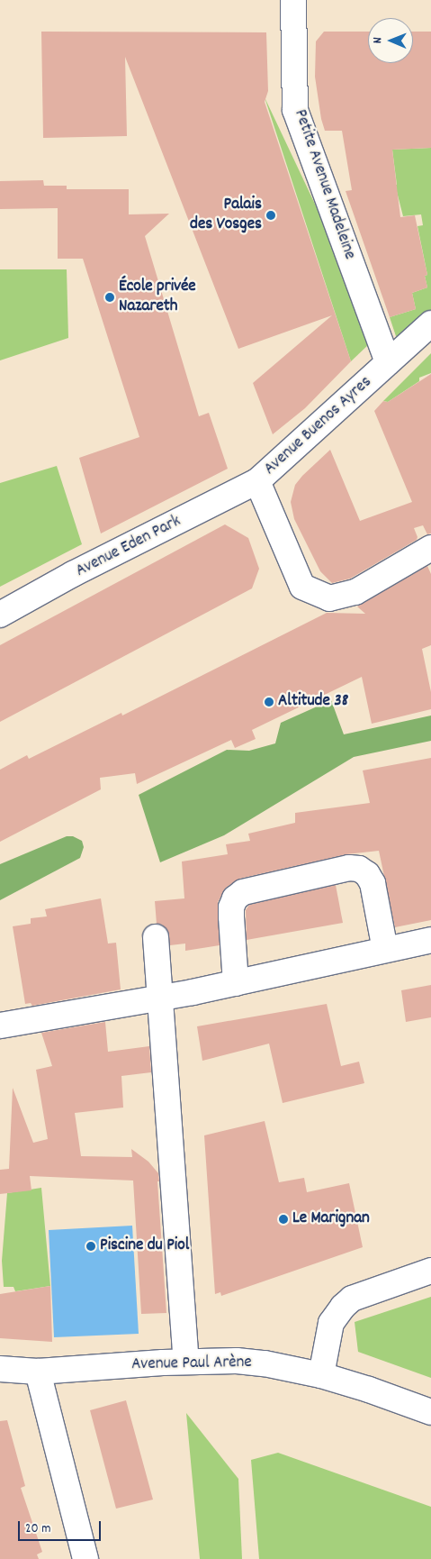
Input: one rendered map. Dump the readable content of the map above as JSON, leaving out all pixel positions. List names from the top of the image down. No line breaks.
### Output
{"streets":{"street":["Petite Avenue Madeleine","Avenue Buenos Ayres","Avenue Eden Park","Avenue Paul Arène"]},"crossings":[["Petite Avenue Madeleine","Avenue Buenos Ayres"],["Avenue Buenos Ayres","Avenue Eden Park"]],"places":["Palais des Vosges","École privée Nazareth","Altitude 38","Le Marignan","Piscine du Piol"],"scale_bar":"20 m","north":"left"}
